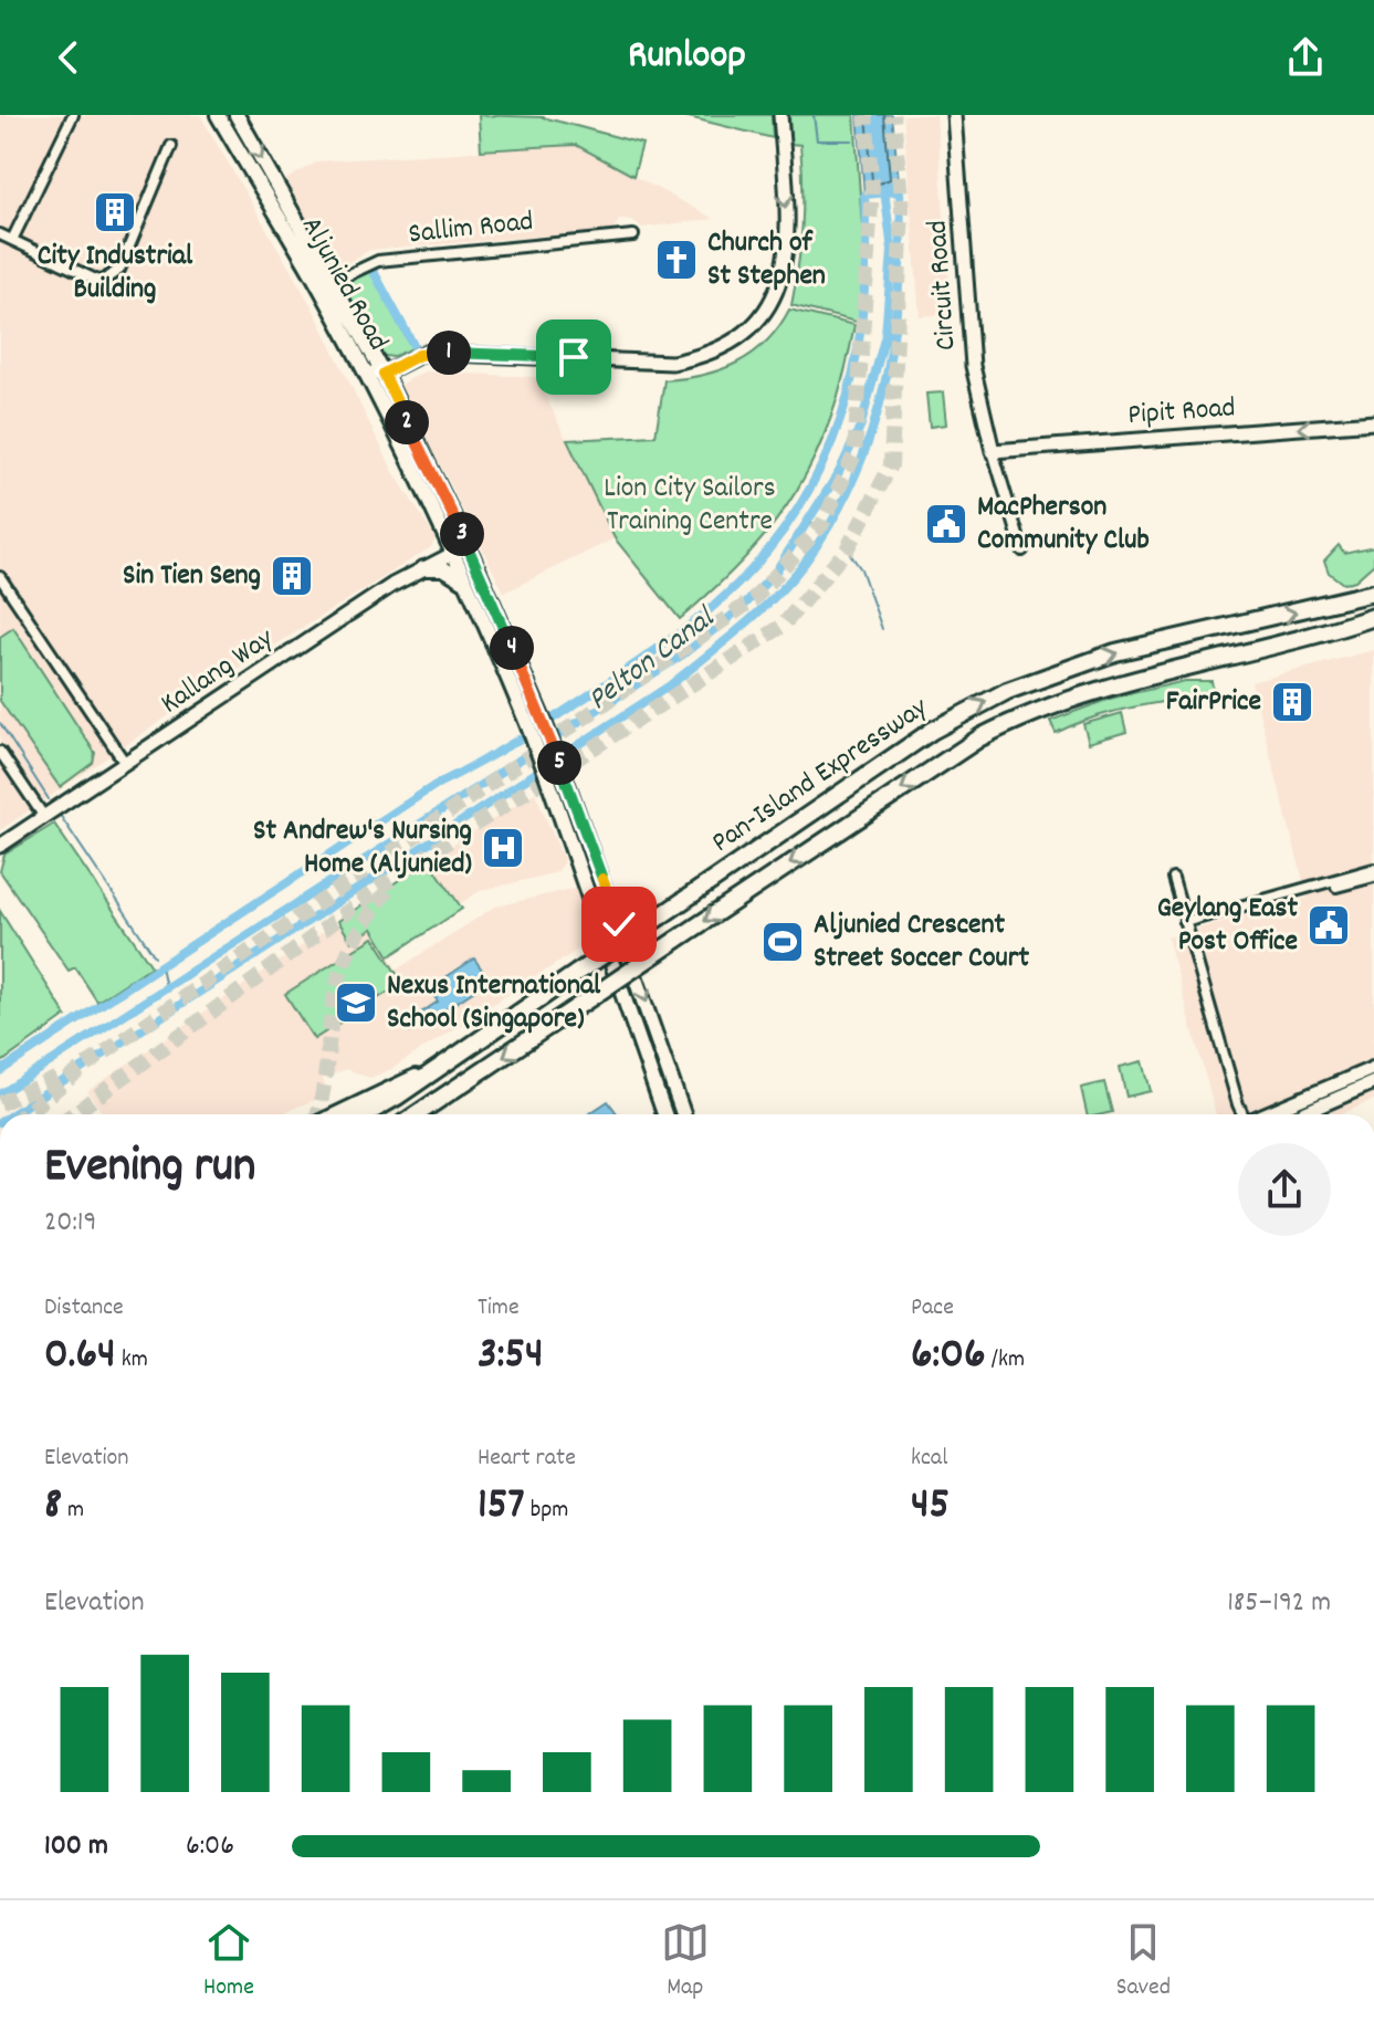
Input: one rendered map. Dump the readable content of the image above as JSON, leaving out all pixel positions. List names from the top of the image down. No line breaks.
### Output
{"streets":{"highway":["Pan-Island Expressway"],"main road":["Aljunied Road"],"street":["Sallim Road","Circuit Road","Pipit Road","Kallang Way"]},"crossings":[["Sallim Road","Aljunied Road"],["Aljunied Road","Kallang Way"],["Circuit Road","Pipit Road"]],"one_way":["Pipit Road"],"water":["Pelton Canal"],"parks":["Lion City Sailors Training Centre"],"places":{"building":["City Industrial Building","Sin Tien Seng","FairPrice"],"church":["Church of St Stephen"],"public building":["MacPherson Community Club","Geylang East Post Office"],"hospital":["St Andrew's Nursing Home (Aljunied)"],"sports":["Aljunied Crescent Street Soccer Court"],"school or university":["Nexus International School (Singapore)"]},"page":{"header":"Runloop","pins":["1","2","3","4","5"],"heading":["Evening run","20:19"],"stats":[["Distance","0.64 km"],["Time","3:54"],["Pace","6:06 /km"],["Elevation","8 m"],["Heart rate","157 bpm"],["kcal","45"]],"chart":["Elevation","185–192 m"],"list":[{"name":"100 m","note":"6:06"}],"tabs":["Home","Map","Saved"]}}
